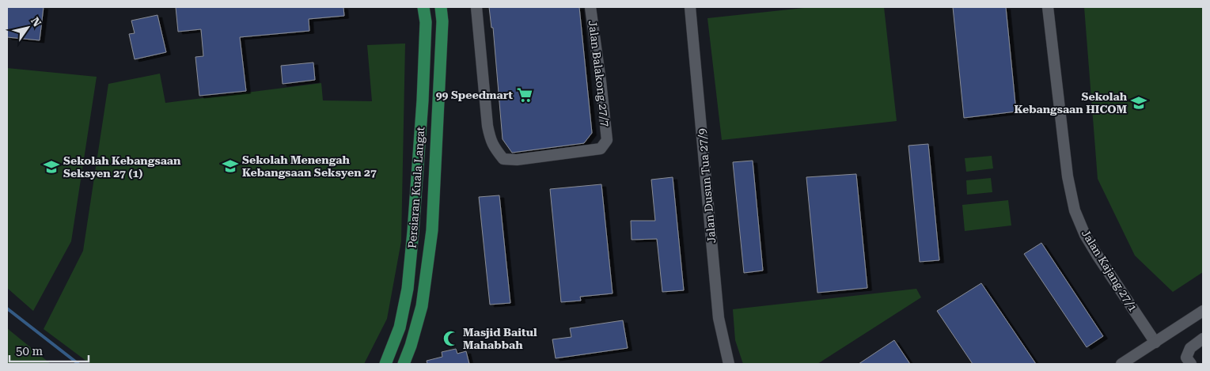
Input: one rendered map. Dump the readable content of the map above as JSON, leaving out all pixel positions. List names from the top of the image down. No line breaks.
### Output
{"streets":{"main road":["Persiaran Kuala Langat"],"street":["Jalan Balakong 27/7","Jalan Dusun Tua 27/9","Jalan Kajang 27/1"]},"places":{"supermarket":["99 Speedmart"],"school or university":["Sekolah Kebangsaan HICOM","Sekolah Menengah Kebangsaan Seksyen 27","Sekolah Kebangsaan Seksyen 27 (1)"],"mosque":["Masjid Baitul Mahabbah"]},"scale_bar":"50 m","north":"top right"}
